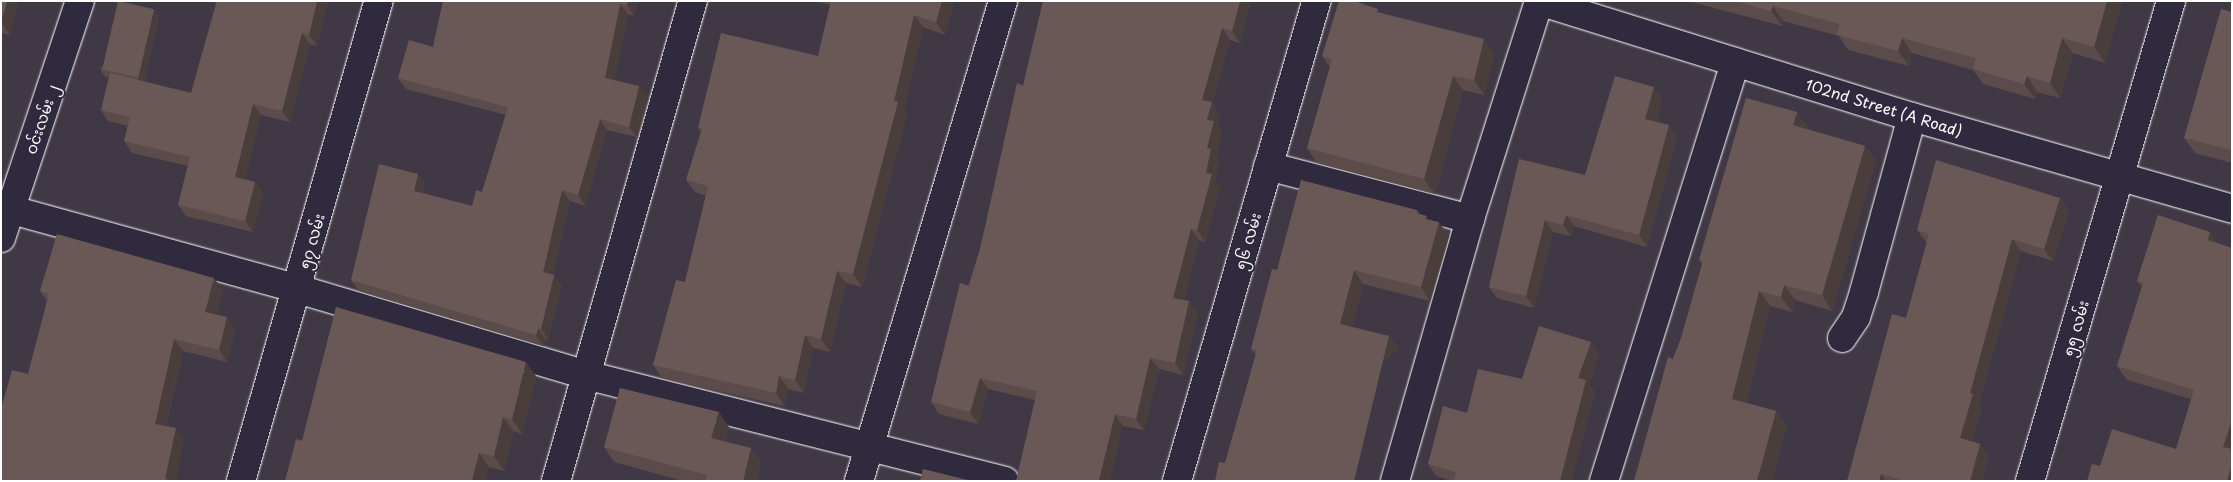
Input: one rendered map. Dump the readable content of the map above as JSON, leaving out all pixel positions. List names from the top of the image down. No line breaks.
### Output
{"streets":{"street":["102nd Street (A Road)","ဝင်းလမ်း ၂","၅၇ လမ်း","၅၆ လမ်း","၅၅ လမ်း"]},"crossings":[["102nd Street (A Road)","၅၅ လမ်း"]]}
